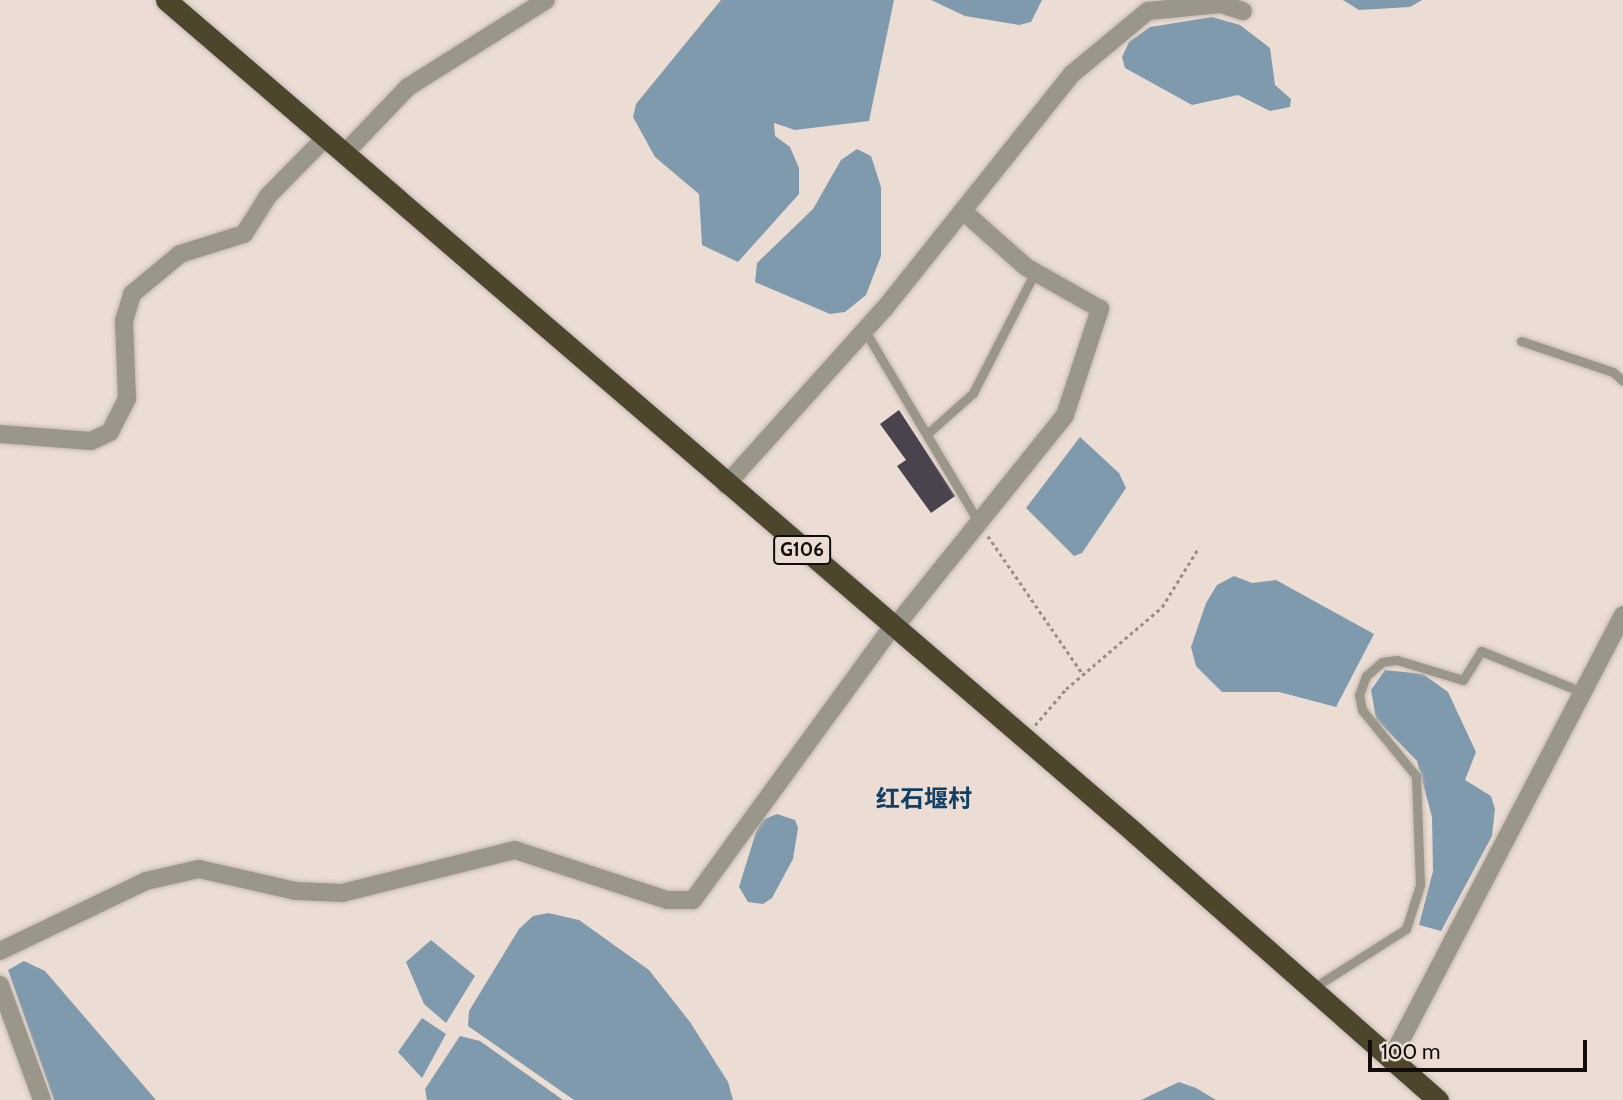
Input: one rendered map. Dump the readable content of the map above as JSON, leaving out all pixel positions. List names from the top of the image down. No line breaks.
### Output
{"streets":{"highway":["G106"]},"districts":["红石堰村"],"scale_bar":"100 m"}
